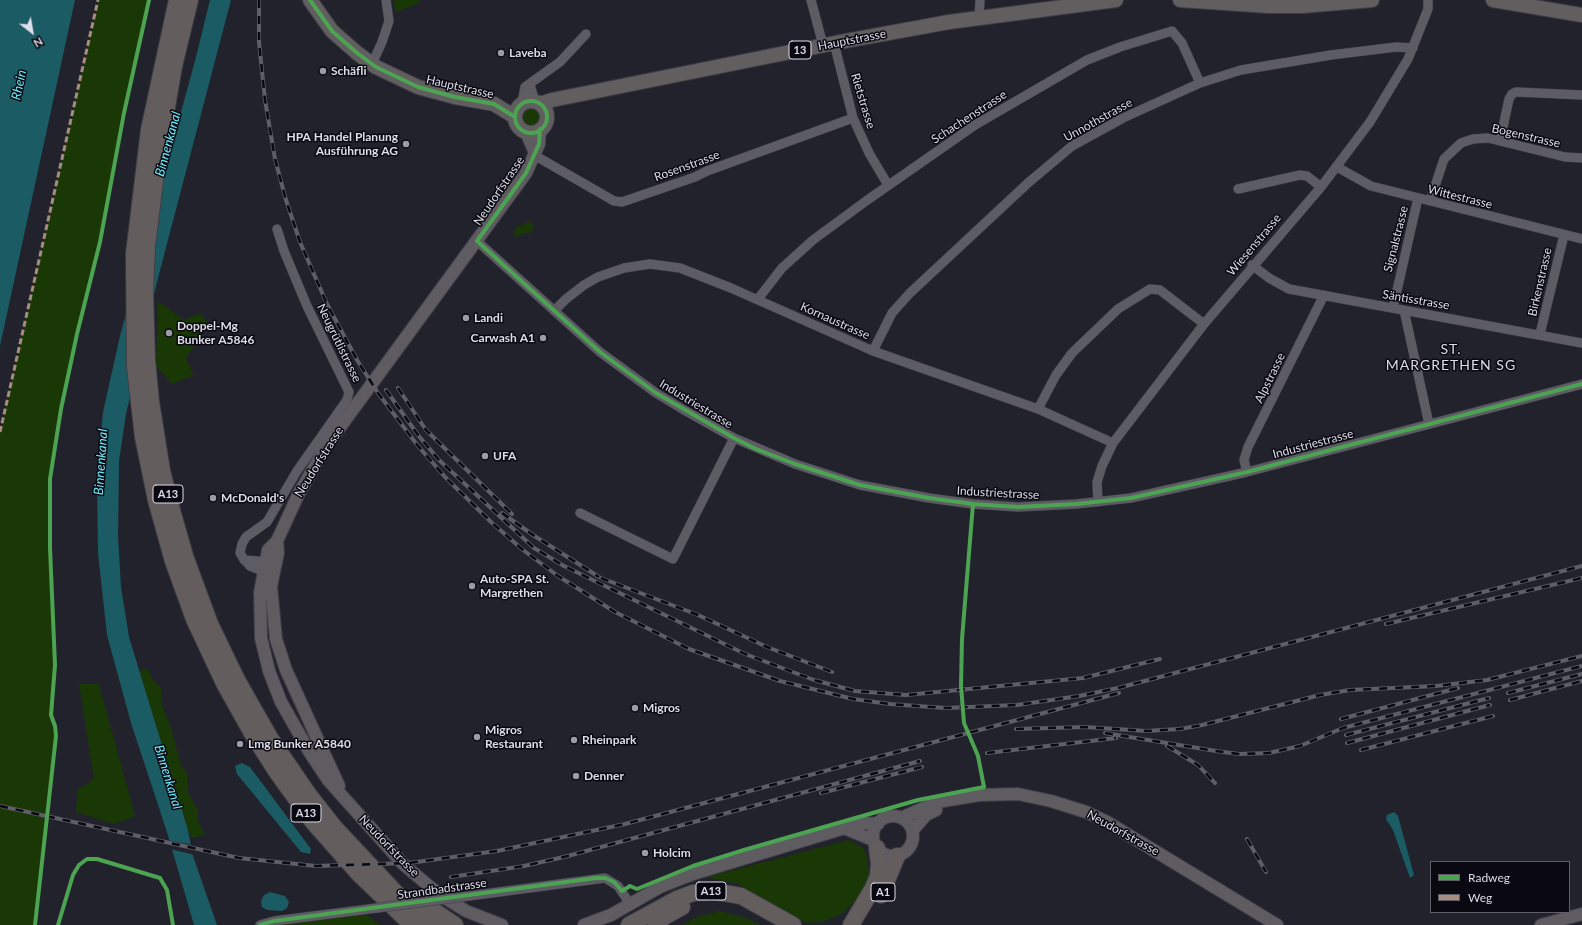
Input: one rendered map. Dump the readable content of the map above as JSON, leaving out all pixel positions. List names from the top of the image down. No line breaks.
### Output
{"streets":{"highway":["A13","A1"],"main road":["Hauptstrasse","13","Neudorfstrasse"],"street":["Rietstrasse","Schachenstrasse","Unnothstrasse","Bogenstrasse","Rosenstrasse","Wittestrasse","Signalstrasse","Wiesenstrasse","Birkenstrasse","Säntisstrasse","Kornaustrasse","Neugrütlistrasse","Alpstrasse","Industriestrasse","Strandbadstrasse"]},"crossings":[["Hauptstrasse","Rietstrasse"],["Rietstrasse","Schachenstrasse"],["Rietstrasse","Rosenstrasse"],["Schachenstrasse","Unnothstrasse"],["Schachenstrasse","Kornaustrasse"],["Unnothstrasse","Wiesenstrasse"],["Unnothstrasse","Kornaustrasse"],["Bogenstrasse","Wittestrasse"],["Rosenstrasse","Neudorfstrasse"],["Neudorfstrasse","Neugrütlistrasse"],["Neudorfstrasse","Industriestrasse"],["Neudorfstrasse","A1"],["Wittestrasse","Signalstrasse"],["Wittestrasse","Wiesenstrasse"],["Wittestrasse","Birkenstrasse"],["Signalstrasse","Säntisstrasse"],["Wiesenstrasse","Säntisstrasse"],["Wiesenstrasse","Kornaustrasse"],["Wiesenstrasse","Industriestrasse"],["Birkenstrasse","Säntisstrasse"],["Säntisstrasse","Alpstrasse"],["Kornaustrasse","Industriestrasse"],["Alpstrasse","Industriestrasse"]],"districts":["ST. MARGRETHEN SG"],"water":["Rhein","Binnenkanal"],"places":["Laveba","Schäfli","HPA Handel Planung Ausführung AG","Landi","Doppel-Mg Bunker A5846","Carwash A1","UFA","McDonald's","Auto-SPA St. Margrethen","Migros","Migros Restaurant","Rheinpark","Lmg Bunker A5840","Denner","Holcim"],"legend":["Radweg","Weg"],"north":"bottom right"}
